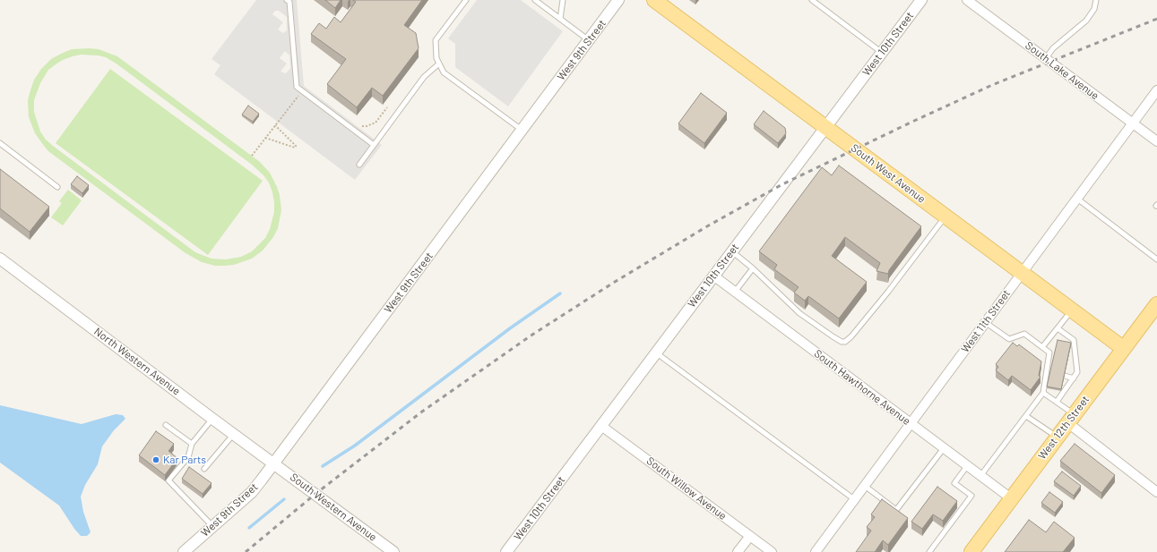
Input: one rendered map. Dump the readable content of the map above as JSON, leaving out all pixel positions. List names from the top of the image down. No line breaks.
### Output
{"streets":{"main road":["South West Avenue","West 12th Street"],"street":["West 10th Street","West 9th Street","South Lake Avenue","West 11th Street","North Western Avenue","South Hawthorne Avenue","South Willow Avenue","South Western Avenue"]},"crossings":[["West 10th Street","South West Avenue"],["West 10th Street","South Hawthorne Avenue"],["West 10th Street","South Willow Avenue"],["West 9th Street","North Western Avenue"],["West 9th Street","South Western Avenue"],["South Lake Avenue","West 11th Street"],["South West Avenue","West 11th Street"],["South West Avenue","West 12th Street"],["West 11th Street","South Hawthorne Avenue"],["North Western Avenue","South Western Avenue"],["South Hawthorne Avenue","West 12th Street"]],"places":["Kar Parts"]}
